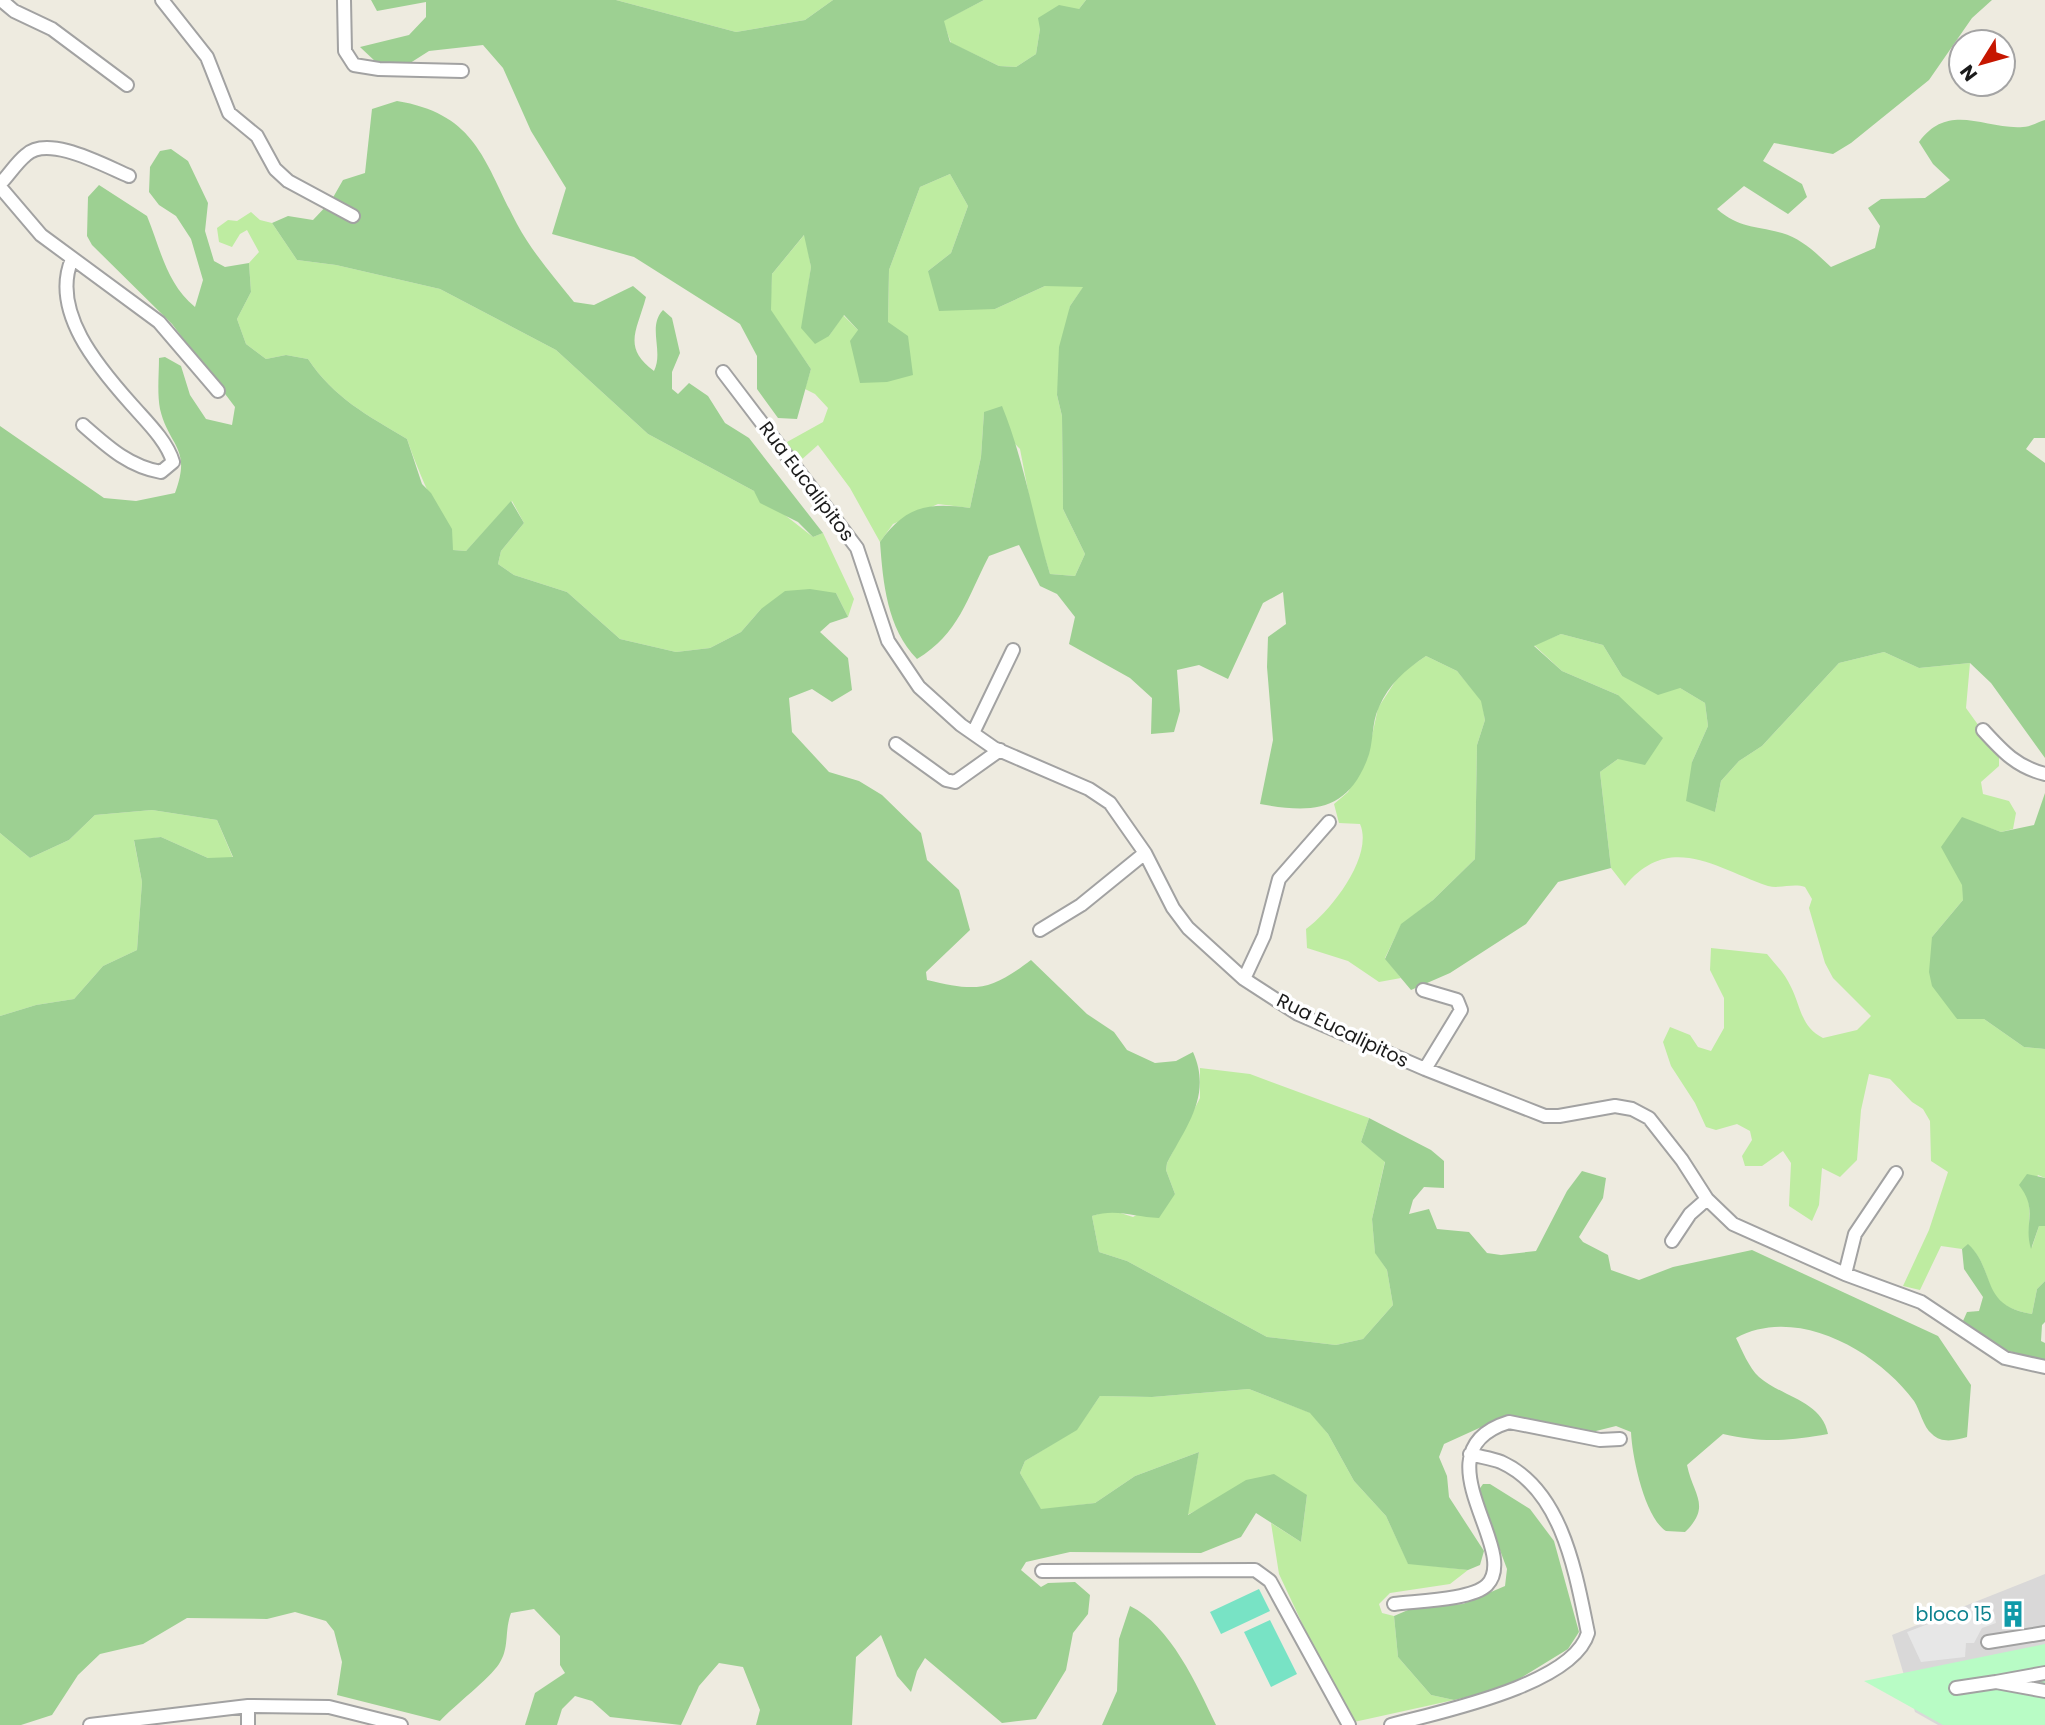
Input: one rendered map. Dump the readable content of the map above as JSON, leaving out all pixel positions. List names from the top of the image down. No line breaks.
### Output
{"streets":{"street":["Rua Eucalipitos"]},"places":{"building":["bloco 15"]},"north":"bottom left"}
